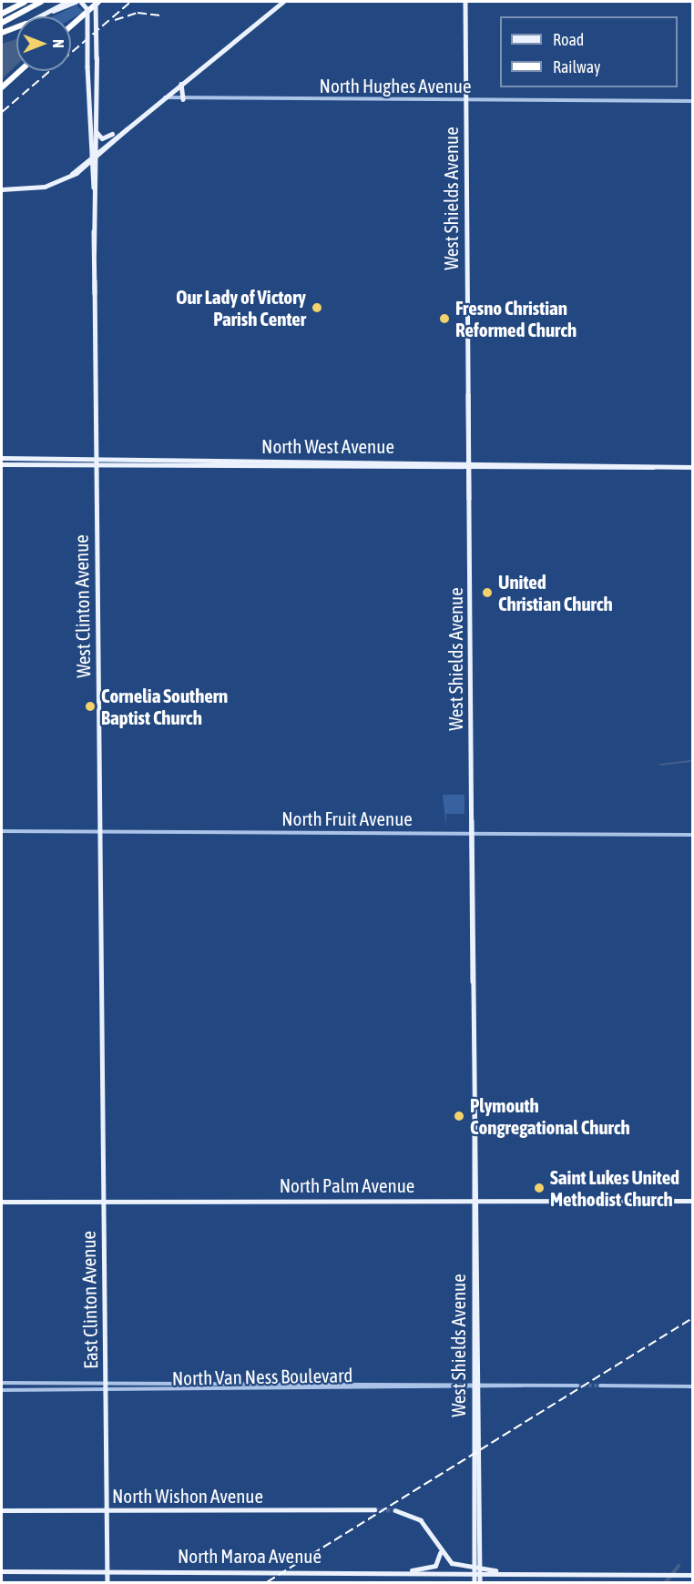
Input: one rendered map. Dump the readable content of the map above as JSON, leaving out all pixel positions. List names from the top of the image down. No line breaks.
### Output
{"streets":{"main road":["West Shields Avenue","North West Avenue","West Clinton Avenue","North Palm Avenue","East Clinton Avenue","North Wishon Avenue","North Maroa Avenue"],"street":["North Hughes Avenue","North Fruit Avenue","North Van Ness Boulevard"]},"crossings":[["North Hughes Avenue","West Shields Avenue"],["West Shields Avenue","North West Avenue"],["West Shields Avenue","North Fruit Avenue"],["West Shields Avenue","North Palm Avenue"],["West Shields Avenue","North Van Ness Boulevard"],["West Shields Avenue","North Maroa Avenue"],["North West Avenue","West Clinton Avenue"],["West Clinton Avenue","North Fruit Avenue"],["West Clinton Avenue","East Clinton Avenue"],["North Palm Avenue","East Clinton Avenue"],["East Clinton Avenue","North Van Ness Boulevard"],["East Clinton Avenue","North Wishon Avenue"],["East Clinton Avenue","North Maroa Avenue"]],"places":["Our Lady of Victory Parish Center","Fresno Christian Reformed Church","United Christian Church","Cornelia Southern Baptist Church","Plymouth Congregational Church","Saint Lukes United Methodist Church"],"legend":["Road","Railway"],"north":"right"}
